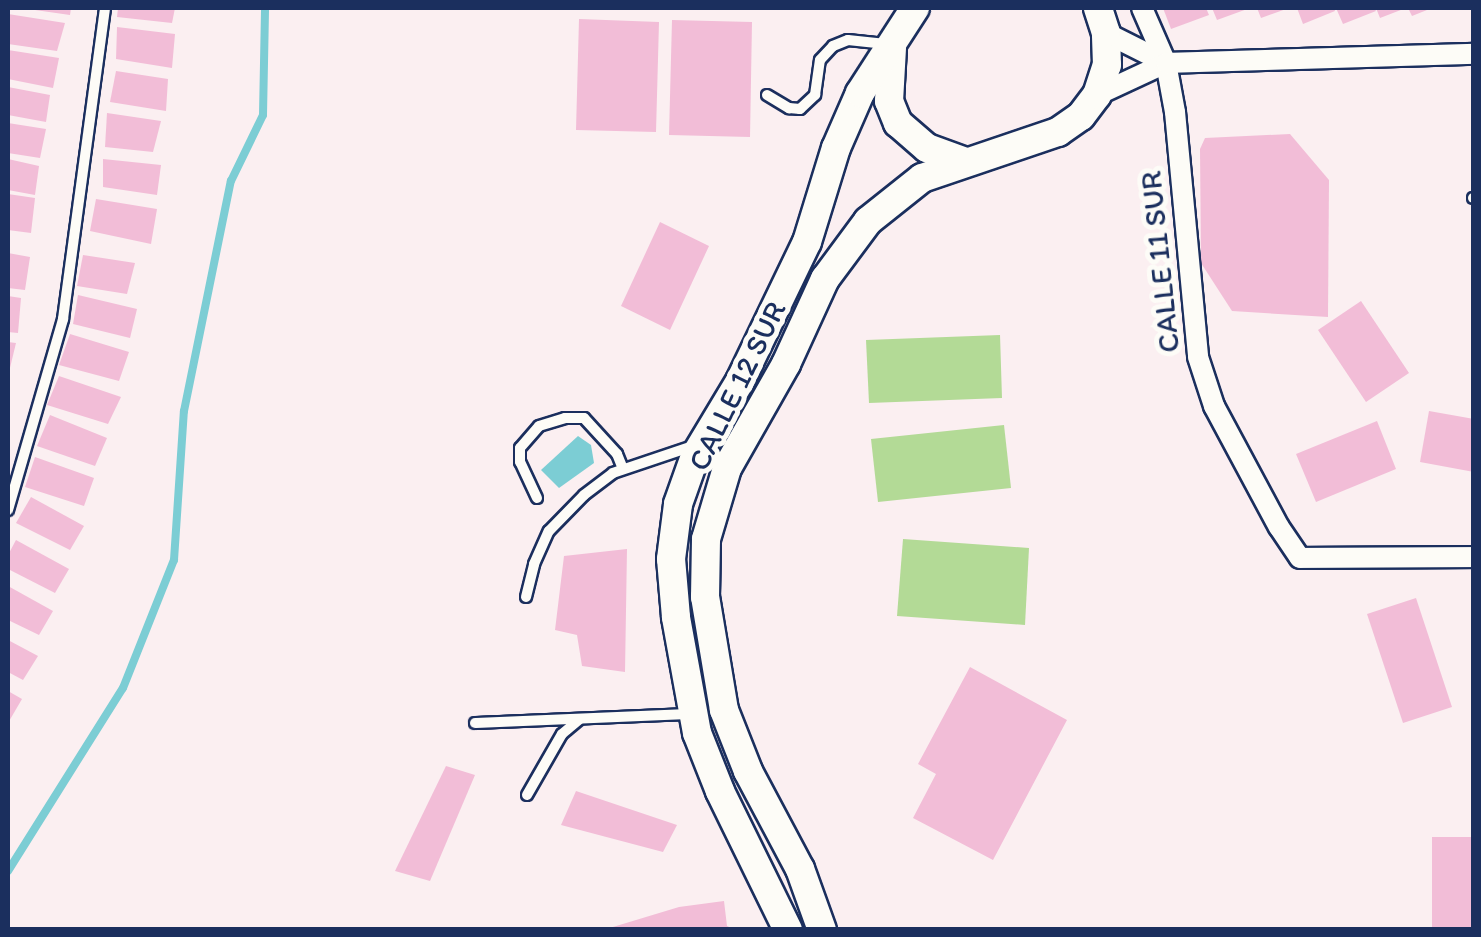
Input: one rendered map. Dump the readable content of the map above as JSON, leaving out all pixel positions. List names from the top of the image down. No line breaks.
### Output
{"streets":{"main road":["CALLE 12 SUR"],"street":["CALLE 11 SUR"]}}
